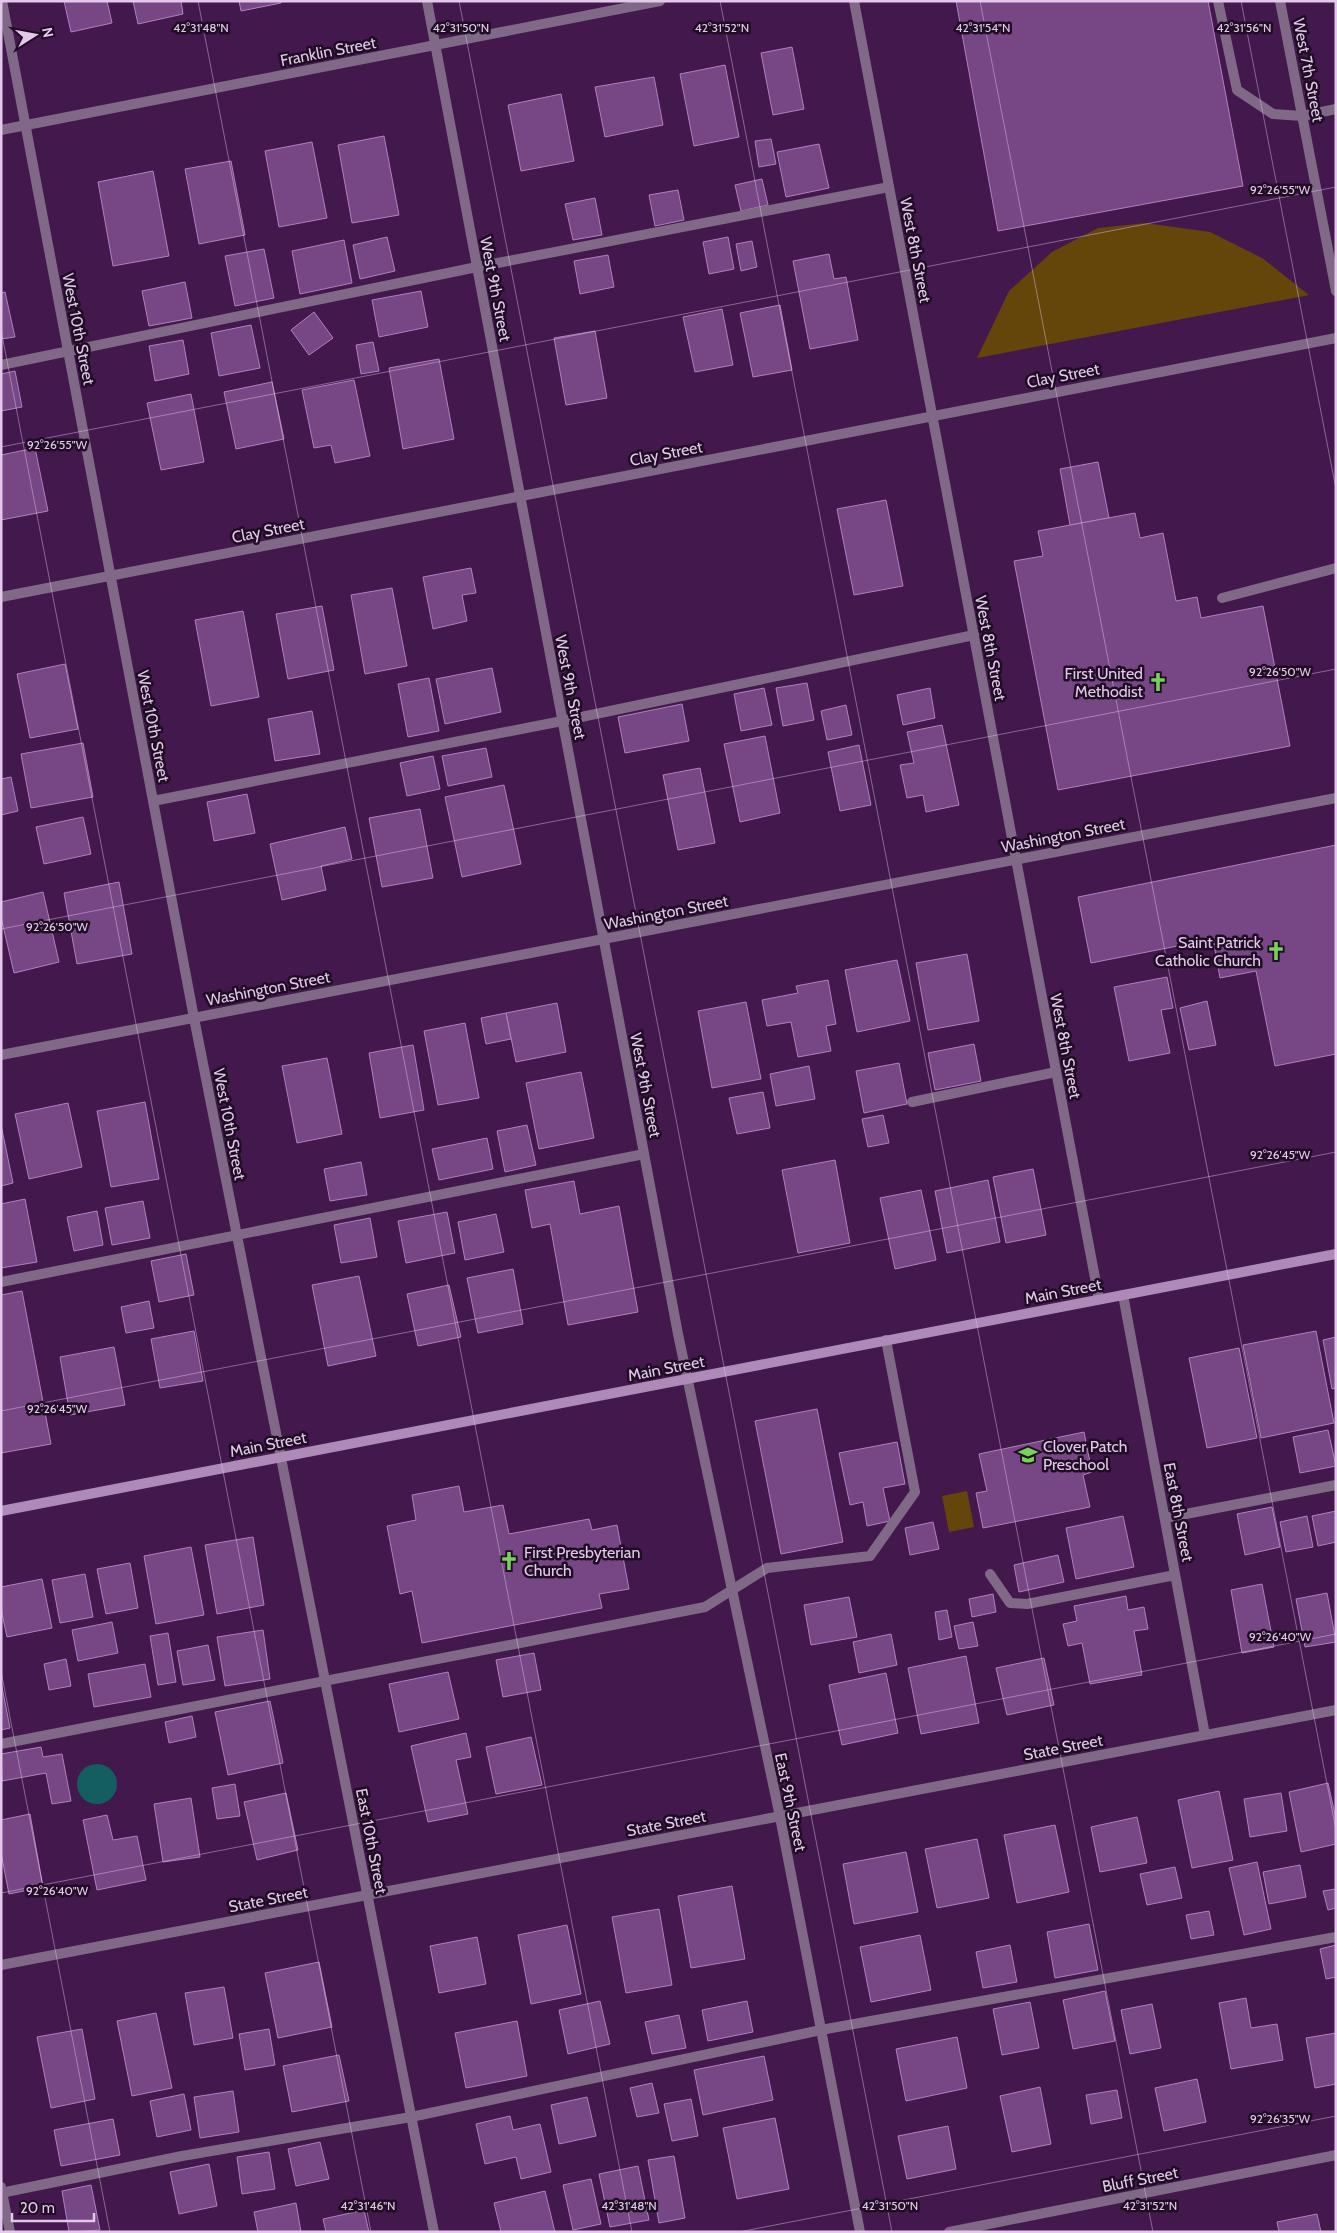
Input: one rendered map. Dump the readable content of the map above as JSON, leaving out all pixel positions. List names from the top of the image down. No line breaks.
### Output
{"streets":{"main road":["Main Street"],"street":["Franklin Street","West 7th Street","West 8th Street","West 9th Street","West 10th Street","Clay Street","Washington Street","East 8th Street","State Street","East 9th Street","East 10th Street","Bluff Street"]},"crossings":[["Franklin Street","West 9th Street"],["Franklin Street","West 10th Street"],["West 8th Street","Clay Street"],["West 8th Street","Washington Street"],["West 8th Street","Main Street"],["West 9th Street","Clay Street"],["West 9th Street","Washington Street"],["West 9th Street","Main Street"],["West 9th Street","East 9th Street"],["West 10th Street","Clay Street"],["West 10th Street","Washington Street"],["West 10th Street","Main Street"],["West 10th Street","East 10th Street"],["Main Street","East 8th Street"],["Main Street","East 9th Street"],["Main Street","East 10th Street"],["East 8th Street","State Street"],["State Street","East 9th Street"],["State Street","East 10th Street"]],"places":{"church":["First United Methodist","Saint Patrick Catholic Church","First Presbyterian Church"],"school or university":["Clover Patch Preschool"]},"scale_bar":"20 m","north":"right","coordinates":["42°31'48\"N","42°31'50\"N","42°31'52\"N","42°31'54\"N","42°31'56\"N","92°26'55\"W","92°26'50\"W","92°26'45\"W","92°26'40\"W","92°26'35\"W","42°31'46\"N"]}
